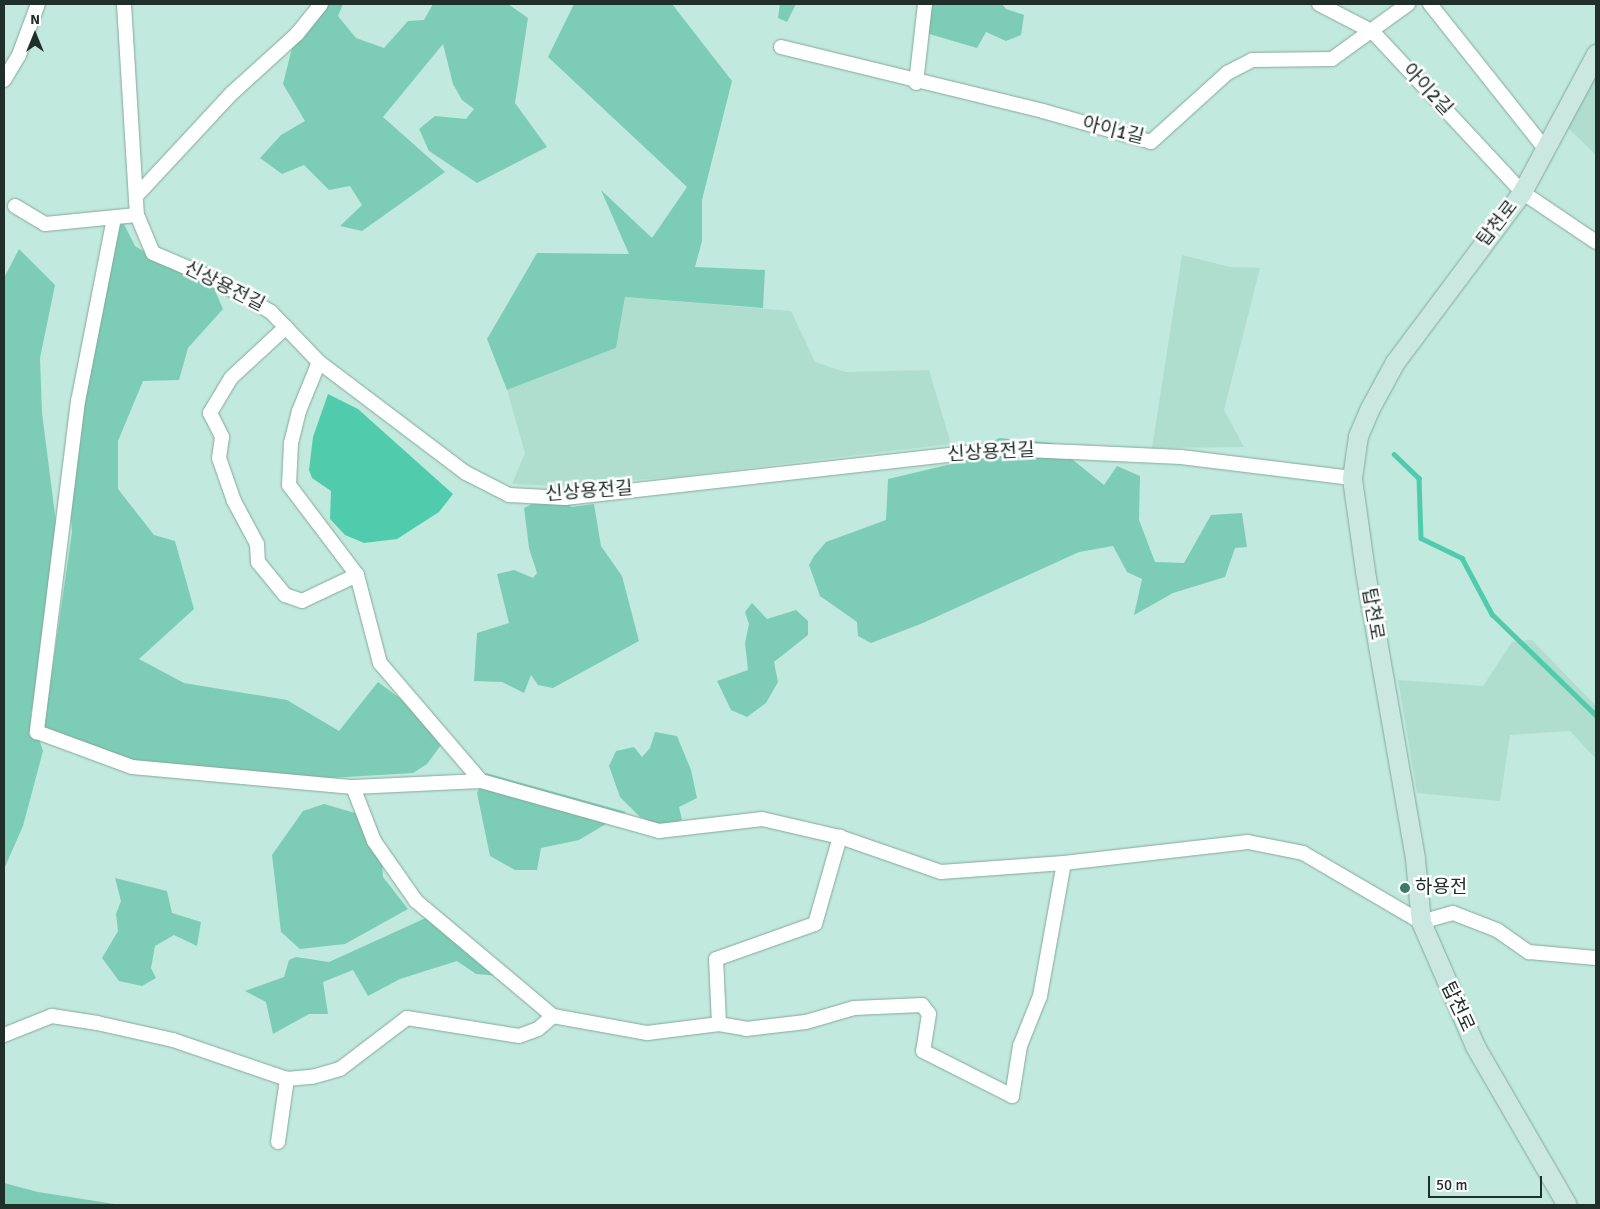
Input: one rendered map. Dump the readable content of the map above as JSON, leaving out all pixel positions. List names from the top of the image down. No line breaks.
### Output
{"streets":{"main road":["탑천로"],"street":["아이2길","아이1길","신상용전길"]},"crossings":[["아이2길","아이1길"],["아이2길","탑천로"],["탑천로","신상용전길"]],"places":["하용전"],"scale_bar":"50 m","north":"top"}
